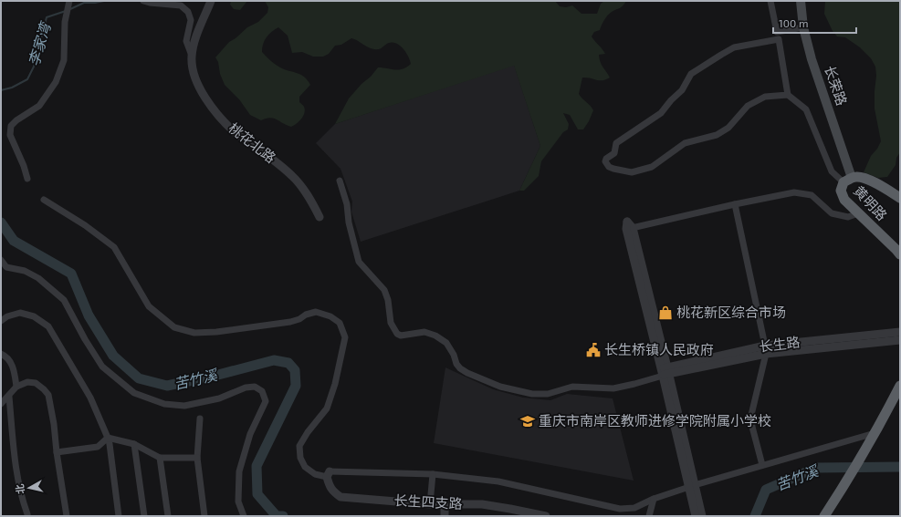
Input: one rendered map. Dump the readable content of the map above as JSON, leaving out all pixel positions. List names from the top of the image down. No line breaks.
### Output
{"streets":{"highway":["黄明路"],"main road":["长荣路"],"street":["桃花北路","长生路","长生四支路"]},"crossings":[["长荣路","黄明路"]],"water":["李家湾","苦竹溪"],"places":{"shop":["桃花新区综合市场"],"public building":["长生桥镇人民政府"],"school or university":["重庆市南岸区教师进修学院附属小学校"]},"scale_bar":"100 m","north":"left"}
